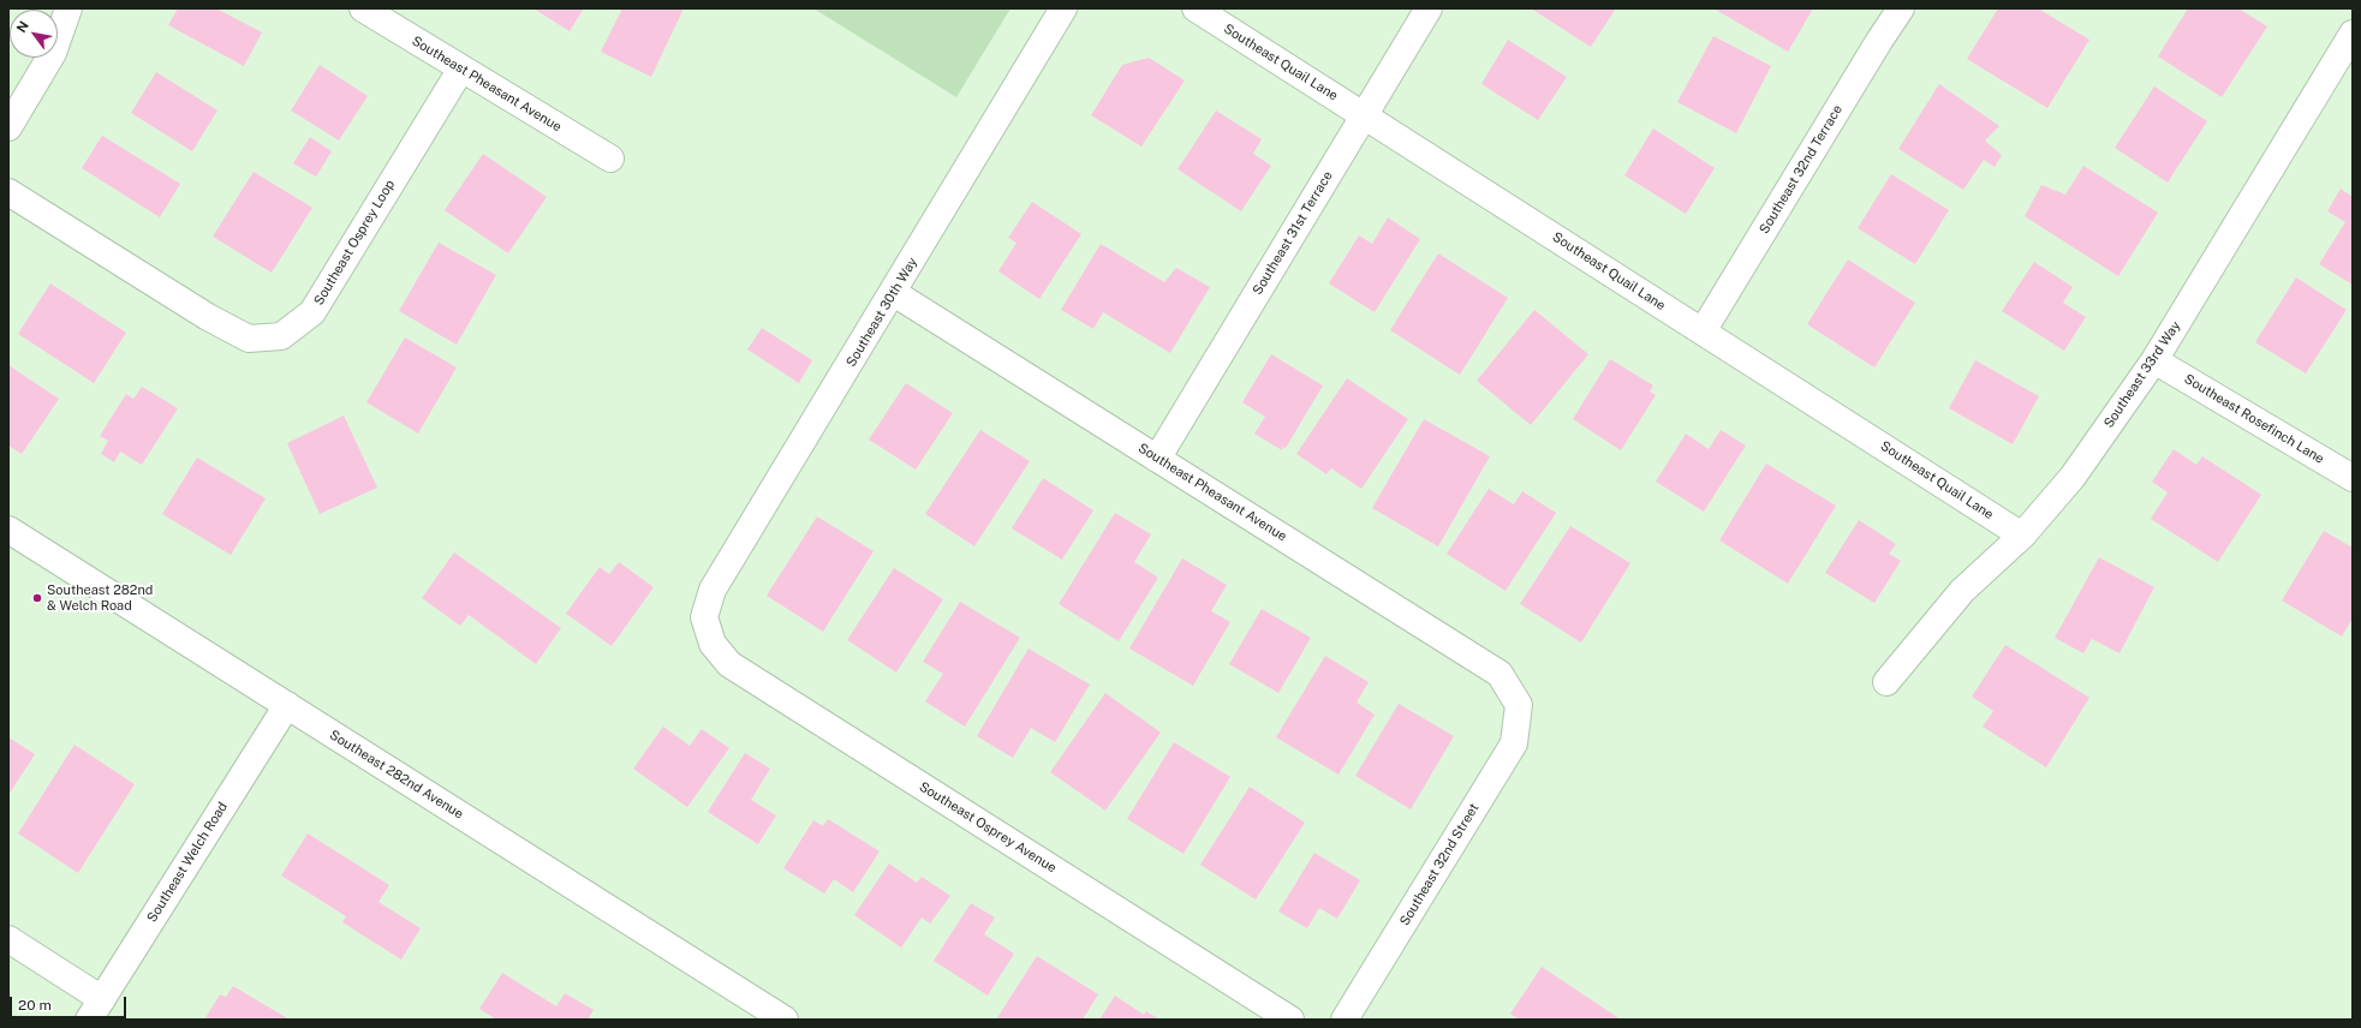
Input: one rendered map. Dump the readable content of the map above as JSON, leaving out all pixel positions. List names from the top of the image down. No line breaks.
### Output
{"streets":{"street":["Southeast Quail Lane","Southeast Pheasant Avenue","Southeast 32nd Terrace","Southeast 31st Terrace","Southeast Osprey Loop","Southeast 30th Way","Southeast 33rd Way","Southeast Rosefinch Lane","Southeast 282nd Avenue","Southeast Osprey Avenue","Southeast Welch Road","Southeast 32nd Street"]},"crossings":[["Southeast Quail Lane","Southeast 32nd Terrace"],["Southeast Quail Lane","Southeast 31st Terrace"],["Southeast Quail Lane","Southeast 33rd Way"],["Southeast Pheasant Avenue","Southeast 31st Terrace"],["Southeast Pheasant Avenue","Southeast Osprey Loop"],["Southeast Pheasant Avenue","Southeast 30th Way"],["Southeast Pheasant Avenue","Southeast 32nd Street"],["Southeast 30th Way","Southeast Osprey Avenue"],["Southeast 33rd Way","Southeast Rosefinch Lane"],["Southeast 282nd Avenue","Southeast Welch Road"]],"places":["Southeast 282nd & Welch Road"],"scale_bar":"20 m","north":"top left"}
